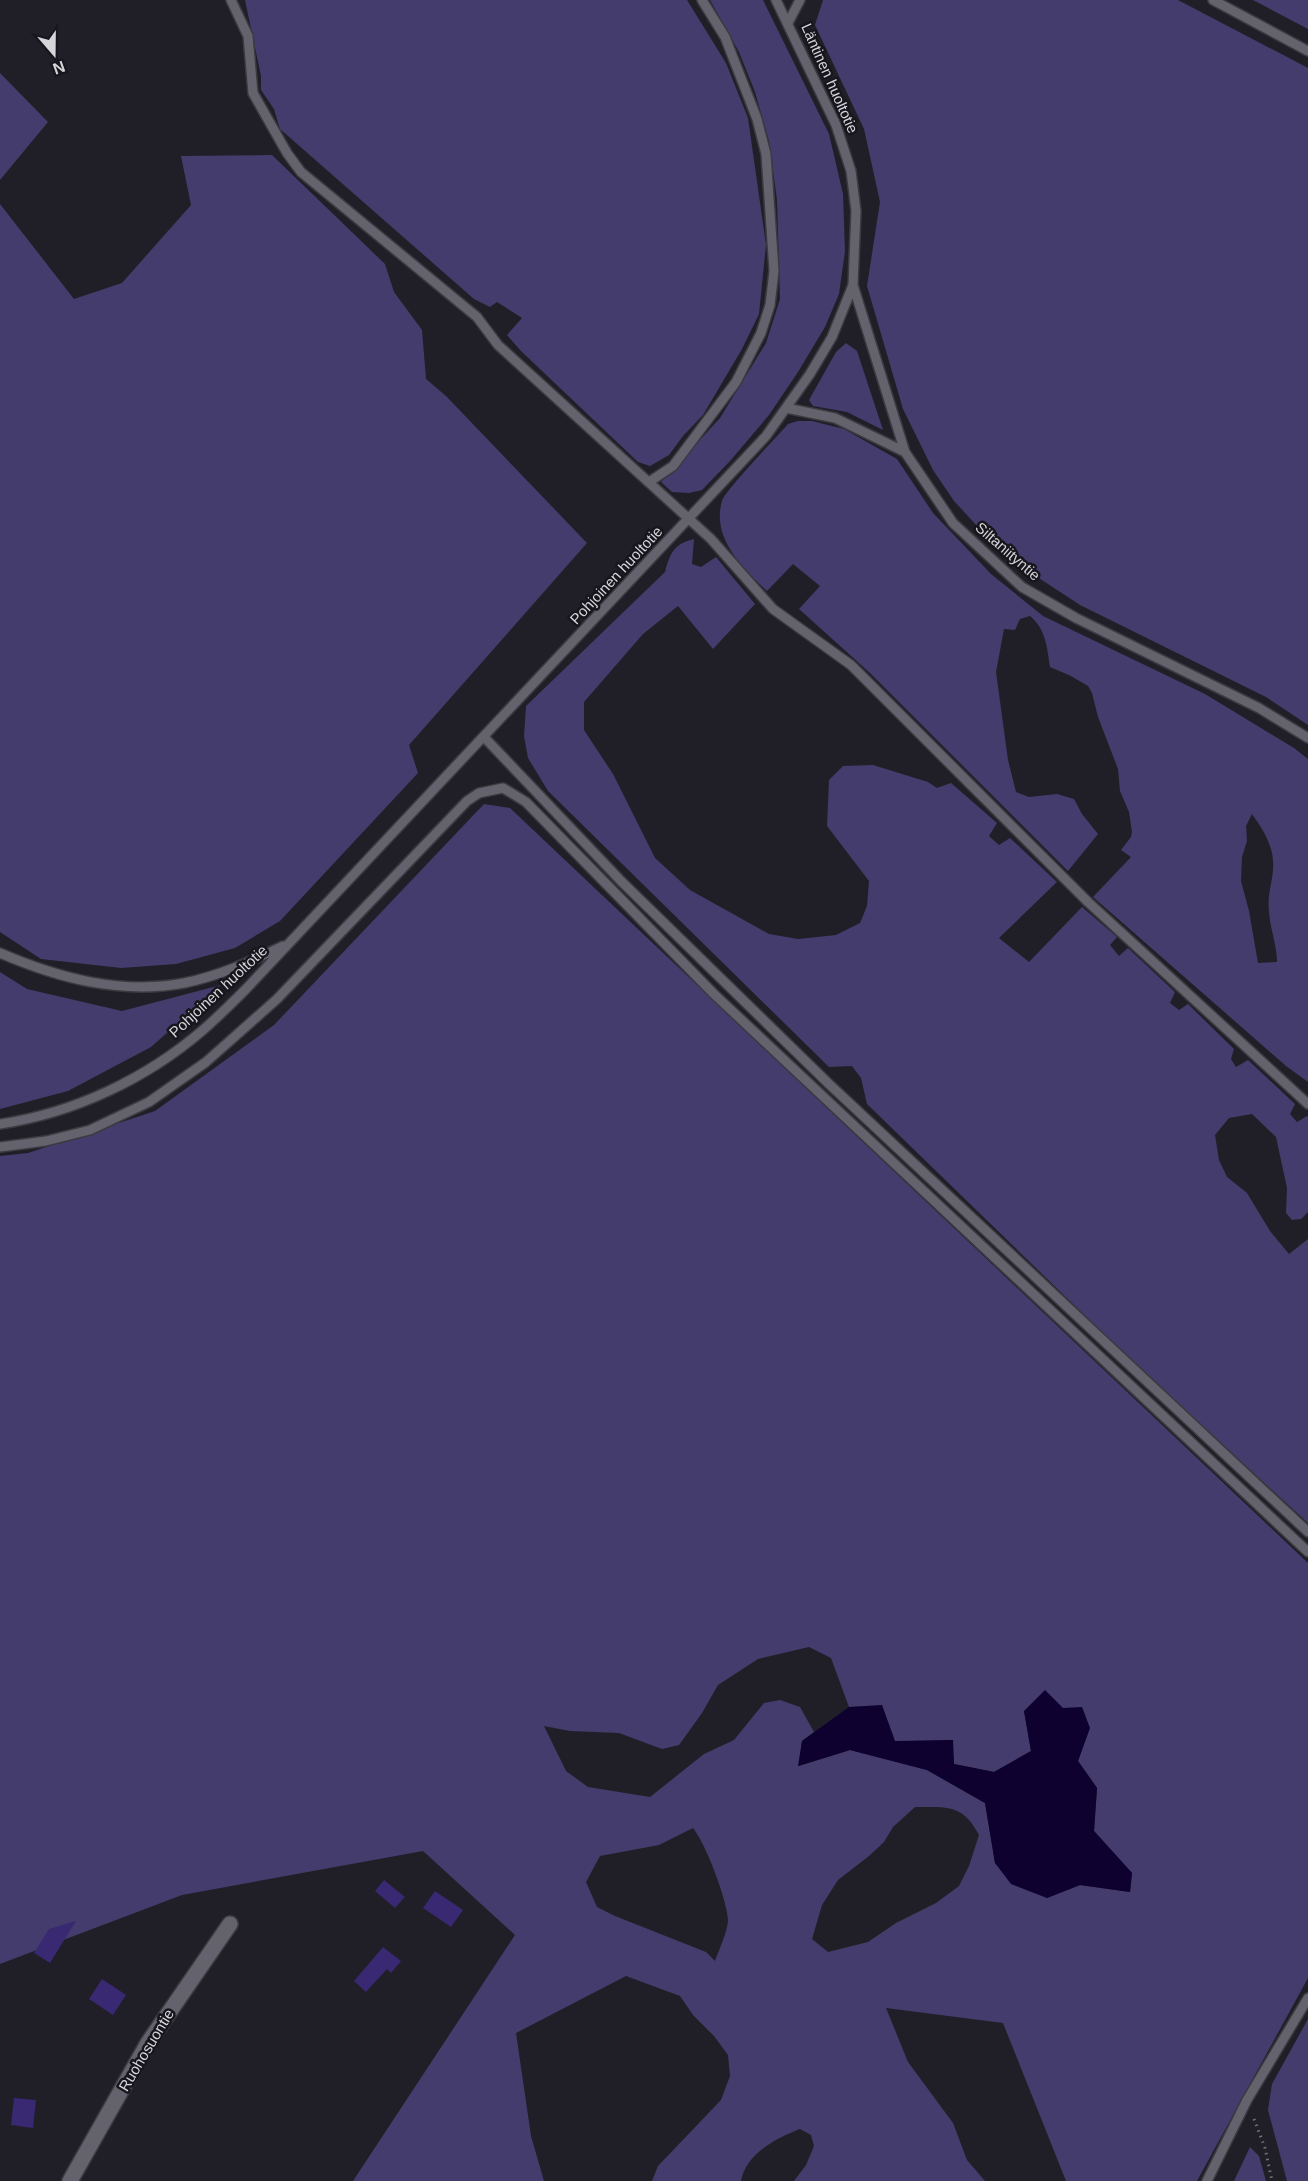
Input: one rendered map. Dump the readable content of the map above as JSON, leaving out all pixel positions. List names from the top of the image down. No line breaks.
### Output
{"streets":{"street":["Ruohosuontie"],"lane":["Läntinen huoltotie","Siltaniityntie","Pohjoinen huoltotie"]},"crossings":[["Läntinen huoltotie","Pohjoinen huoltotie"],["Siltaniityntie","Pohjoinen huoltotie"]],"north":"bottom"}
